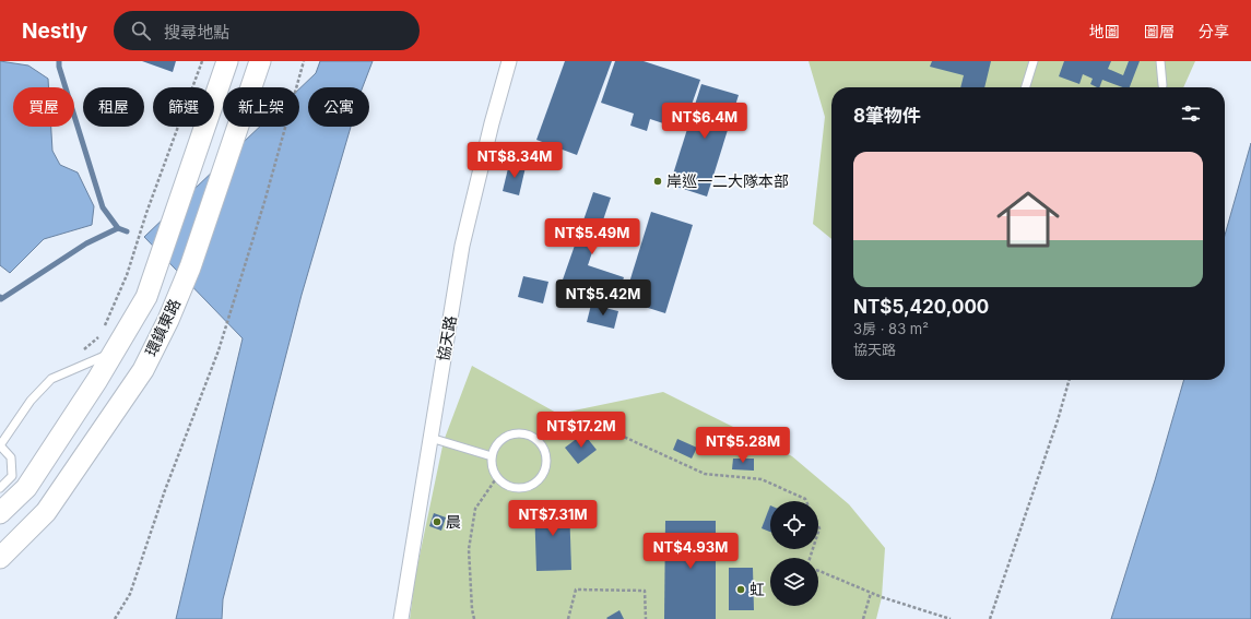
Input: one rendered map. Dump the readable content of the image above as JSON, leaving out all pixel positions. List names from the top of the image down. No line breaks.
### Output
{"streets":{"street":["環鎮東路","協天路"]},"places":["岸巡一二大隊本部","晨","虹"],"page":{"header":"Nestly","search":"搜尋地點","nav":["地圖","圖層","分享"],"chip":["買屋","租屋","篩選","新上架","公寓"],"heading":"8筆物件","price":["NT$6.4M","NT$8.34M","NT$5.49M","NT$5.42M","NT$17.2M","NT$5.28M","NT$7.31M","NT$4.93M"],"list":[{"name":"NT$5,420,000","note":"3房 · 83 m² · 協天路"}]}}
